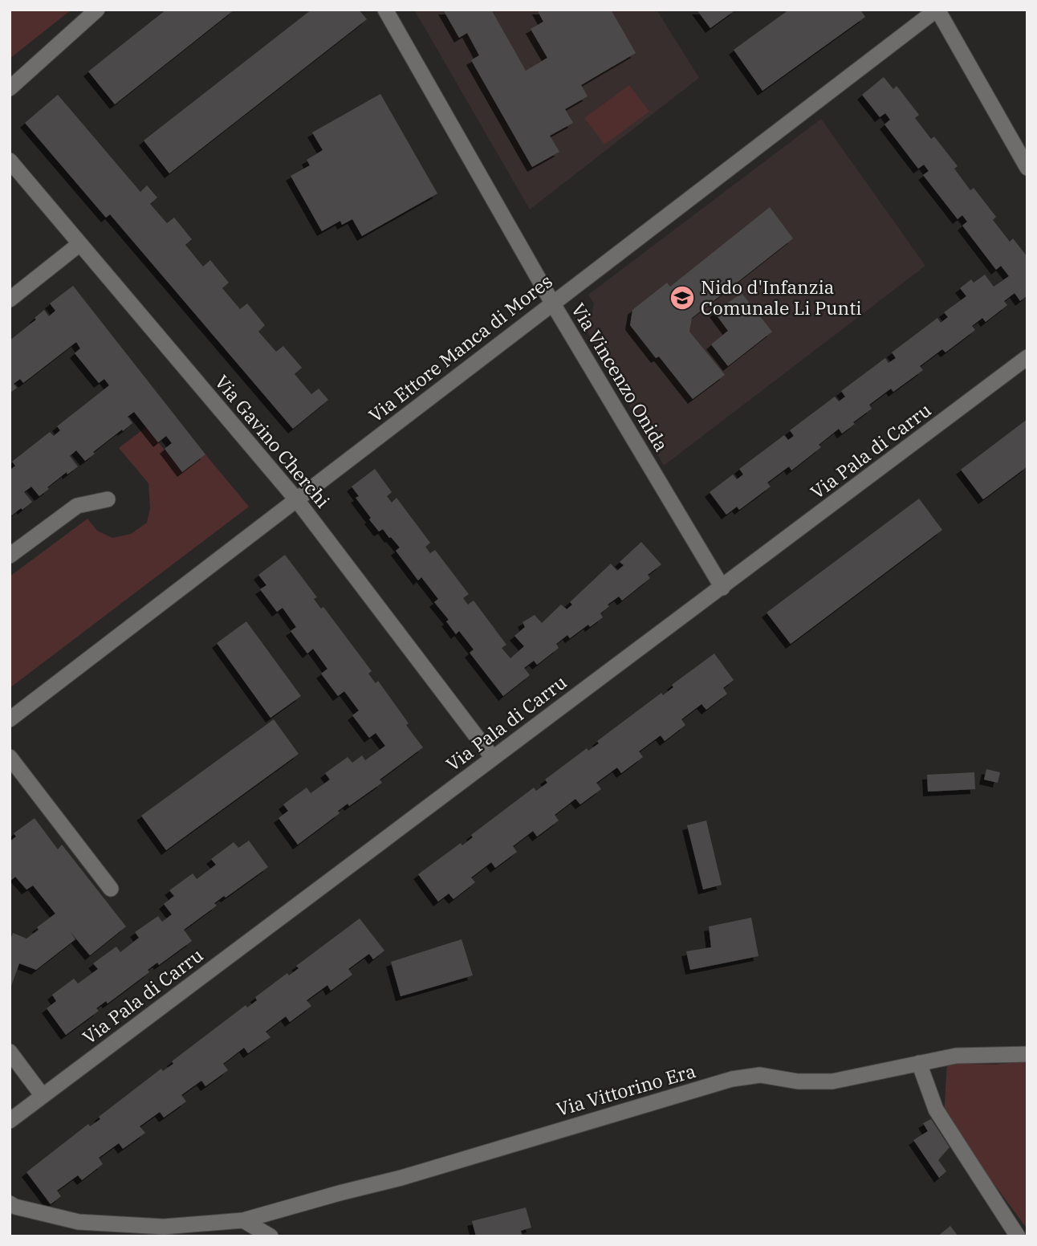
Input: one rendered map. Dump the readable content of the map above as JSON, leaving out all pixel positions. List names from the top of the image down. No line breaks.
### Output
{"streets":{"street":["Via Ettore Manca di Mores","Via Vincenzo Onida","Via Gavino Cherchi","Via Pala di Carru","Via Vittorino Era"]},"crossings":[["Via Ettore Manca di Mores","Via Vincenzo Onida"],["Via Ettore Manca di Mores","Via Gavino Cherchi"],["Via Vincenzo Onida","Via Pala di Carru"],["Via Gavino Cherchi","Via Pala di Carru"]],"places":{"school or university":["Nido d'Infanzia Comunale Li Punti"]}}
